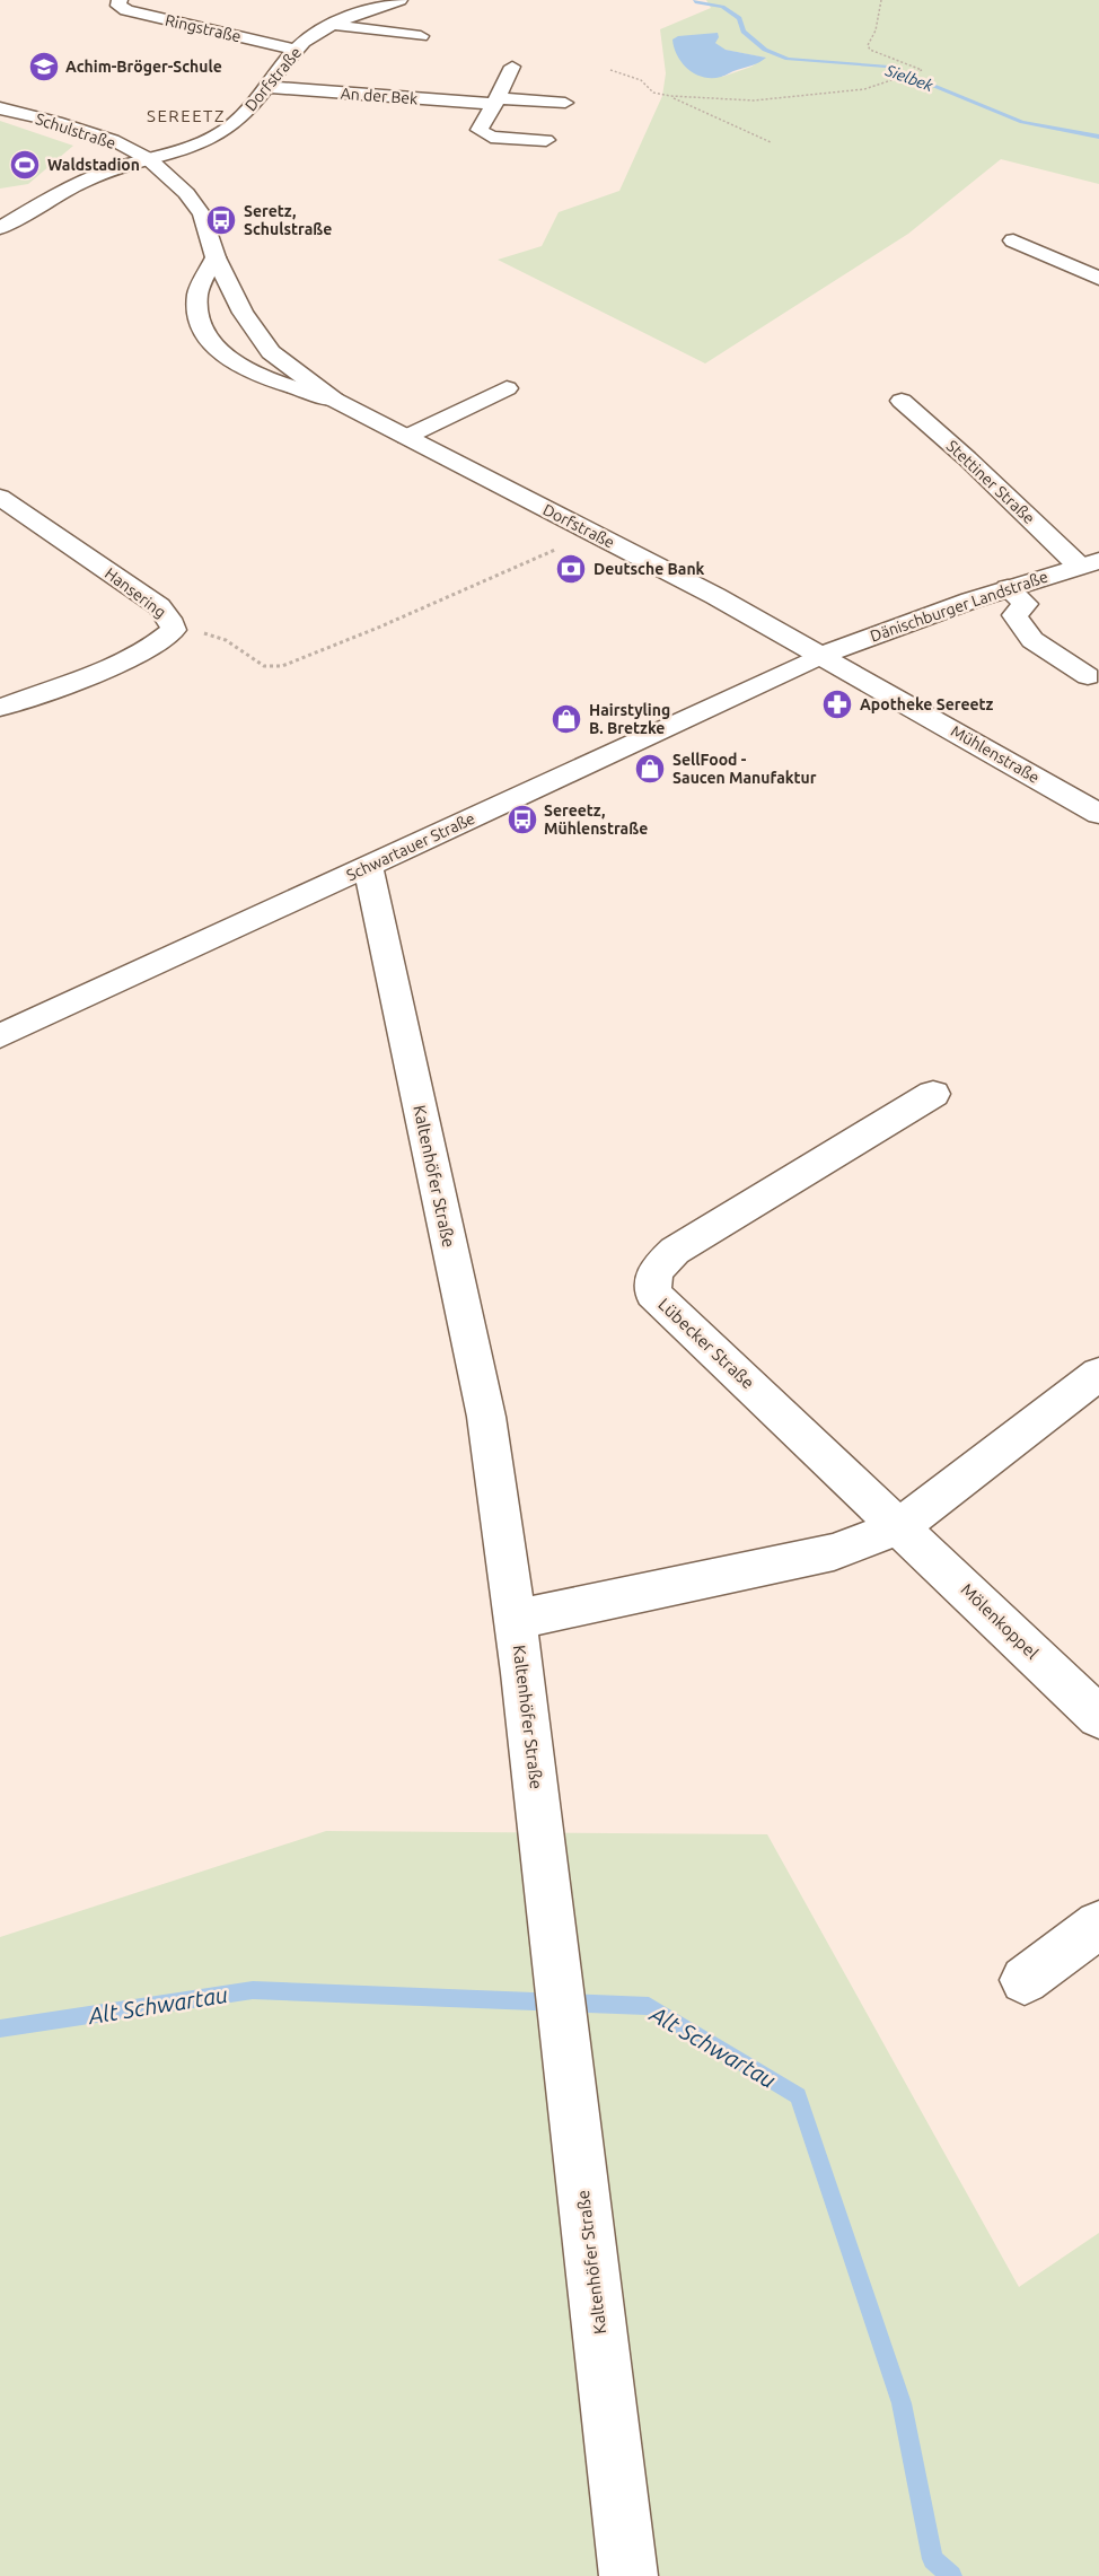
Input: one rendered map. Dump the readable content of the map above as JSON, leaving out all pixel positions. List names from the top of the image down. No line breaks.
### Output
{"streets":{"street":["Ringstraße","Dorfstraße","An der Bek","Schulstraße","Stettiner Straße","Hansering","Dänischburger Landstraße","Mühlenstraße","Schwartauer Straße","Kaltenhöfer Straße","Lübecker Straße","Mölenkoppel"]},"crossings":[["Ringstraße","Dorfstraße"],["Dorfstraße","An der Bek"],["Dorfstraße","Schulstraße"],["Dorfstraße","Dänischburger Landstraße"],["Dorfstraße","Mühlenstraße"],["Dorfstraße","Schwartauer Straße"],["Stettiner Straße","Dänischburger Landstraße"],["Dänischburger Landstraße","Mühlenstraße"],["Dänischburger Landstraße","Schwartauer Straße"],["Mühlenstraße","Schwartauer Straße"],["Schwartauer Straße","Kaltenhöfer Straße"],["Lübecker Straße","Mölenkoppel"]],"districts":["SEREETZ"],"water":["Sielbek","Alt Schwartau"],"places":{"school or university":["Achim-Bröger-Schule"],"sports":["Waldstadion"],"bus stop":["Seretz, Schulstraße","Sereetz, Mühlenstraße"],"bank":["Deutsche Bank"],"pharmacy":["Apotheke Sereetz"],"shop":["Hairstyling B. Bretzke","SellFood - Saucen Manufaktur"]}}
